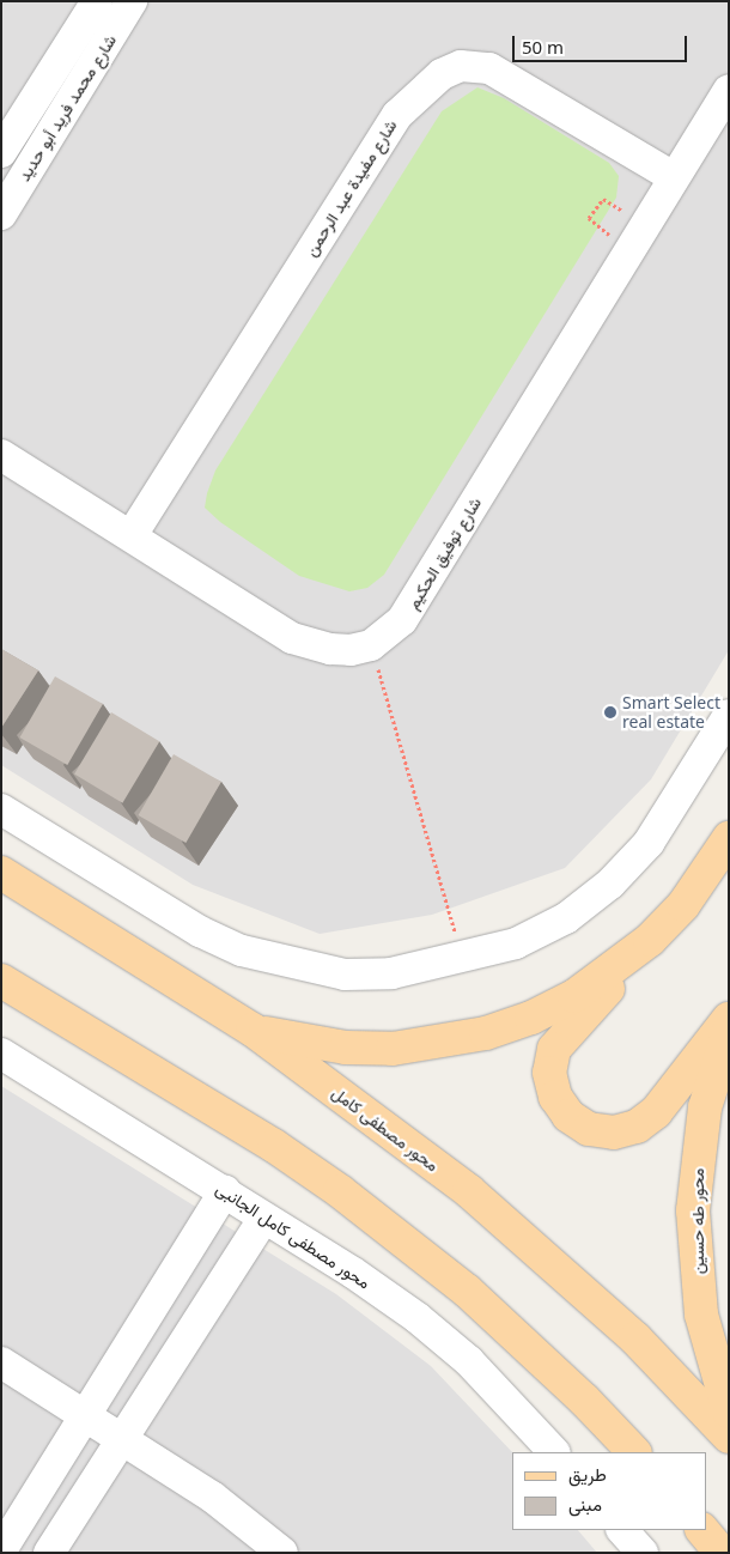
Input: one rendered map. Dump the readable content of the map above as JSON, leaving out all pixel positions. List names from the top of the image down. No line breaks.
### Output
{"streets":{"main road":["محور مصطفى كامل","محور طه حسين"],"street":["شارع محمد فريد أبو حديد","شارع مفيدة عبد الرحمن","شارع توفيق الحكيم","محور مصطفى كامل الجانبى"]},"crossings":[["شارع مفيدة عبد الرحمن","شارع توفيق الحكيم"]],"places":["Smart Select real estate"],"legend":["طريق","مبنى"],"scale_bar":"50 m"}
